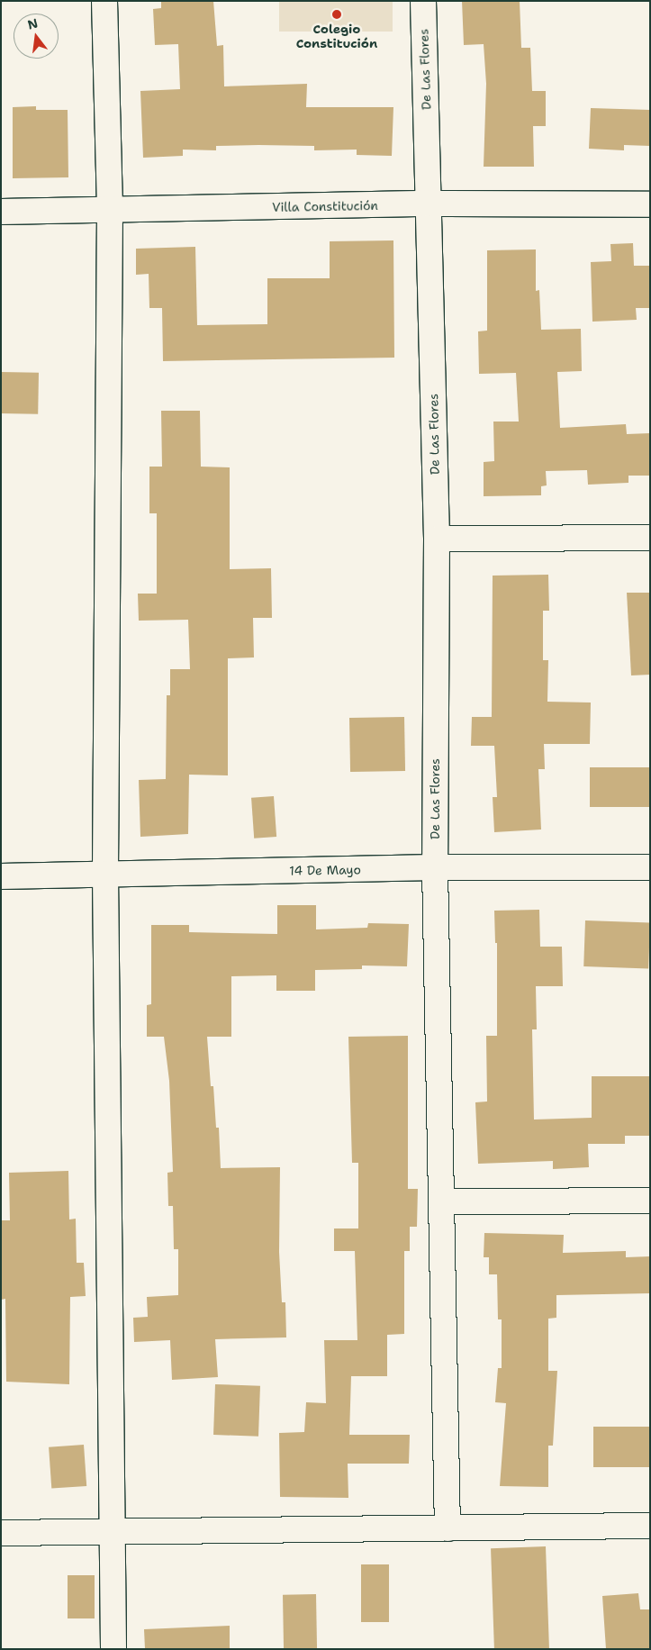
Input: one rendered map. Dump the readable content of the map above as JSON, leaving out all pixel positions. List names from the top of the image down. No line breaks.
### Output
{"streets":{"street":["De Las Flores","Villa Constitución","14 De Mayo"]},"crossings":[["De Las Flores","Villa Constitución"],["De Las Flores","14 De Mayo"]],"places":["Colegio Constitución"],"north":"top"}
